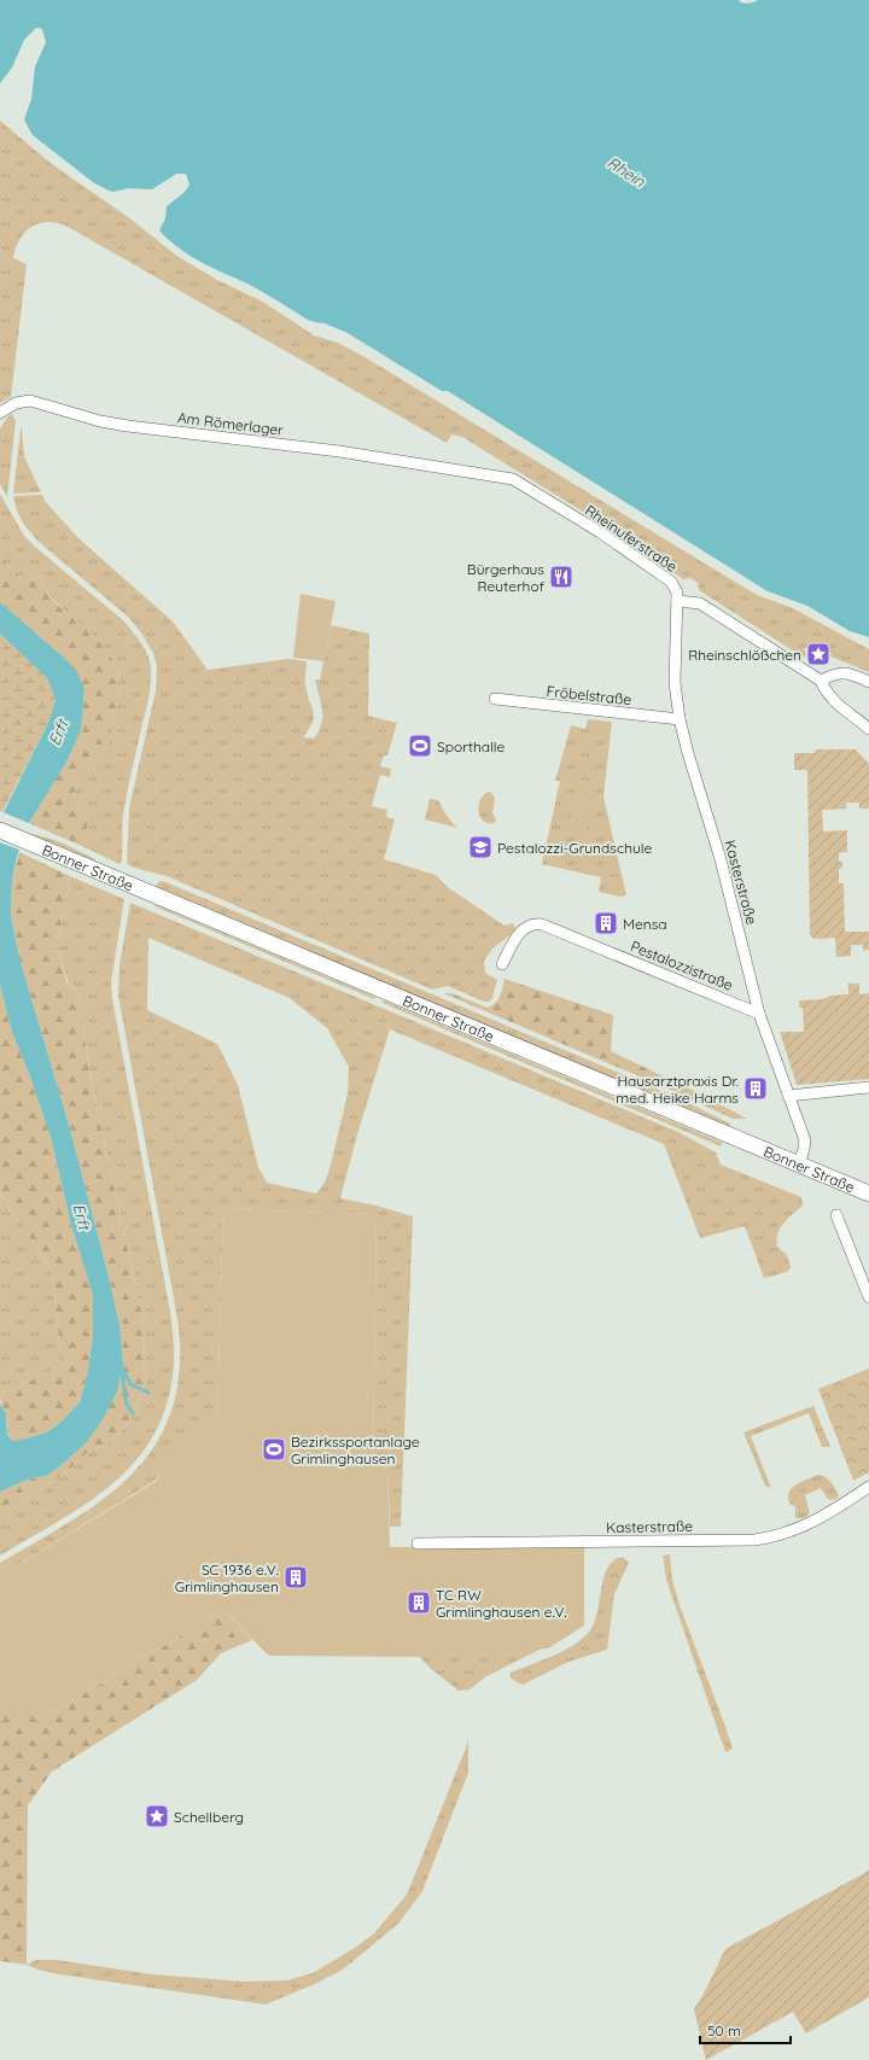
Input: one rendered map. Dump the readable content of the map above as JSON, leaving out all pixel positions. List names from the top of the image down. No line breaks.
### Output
{"streets":{"main road":["Bonner Straße"],"street":["Am Römerlager","Rheinuferstraße","Fröbelstraße","Kasterstraße","Pestalozzistraße"]},"crossings":[["Am Römerlager","Rheinuferstraße"],["Rheinuferstraße","Kasterstraße"],["Fröbelstraße","Kasterstraße"],["Bonner Straße","Kasterstraße"],["Kasterstraße","Pestalozzistraße"]],"water":["Rhein","Erft"],"places":{"restaurant":["Bürgerhaus Reuterhof"],"place":["Rheinschlößchen","Schellberg"],"sports":["Sporthalle","Bezirkssportanlage Grimlinghausen"],"school or university":["Pestalozzi-Grundschule"],"building":["Mensa","Hausarztpraxis Dr. med. Heike Harms","SC 1936 e.V. Grimlinghausen","TC RW Grimlinghausen e.V."]},"scale_bar":"50 m"}
